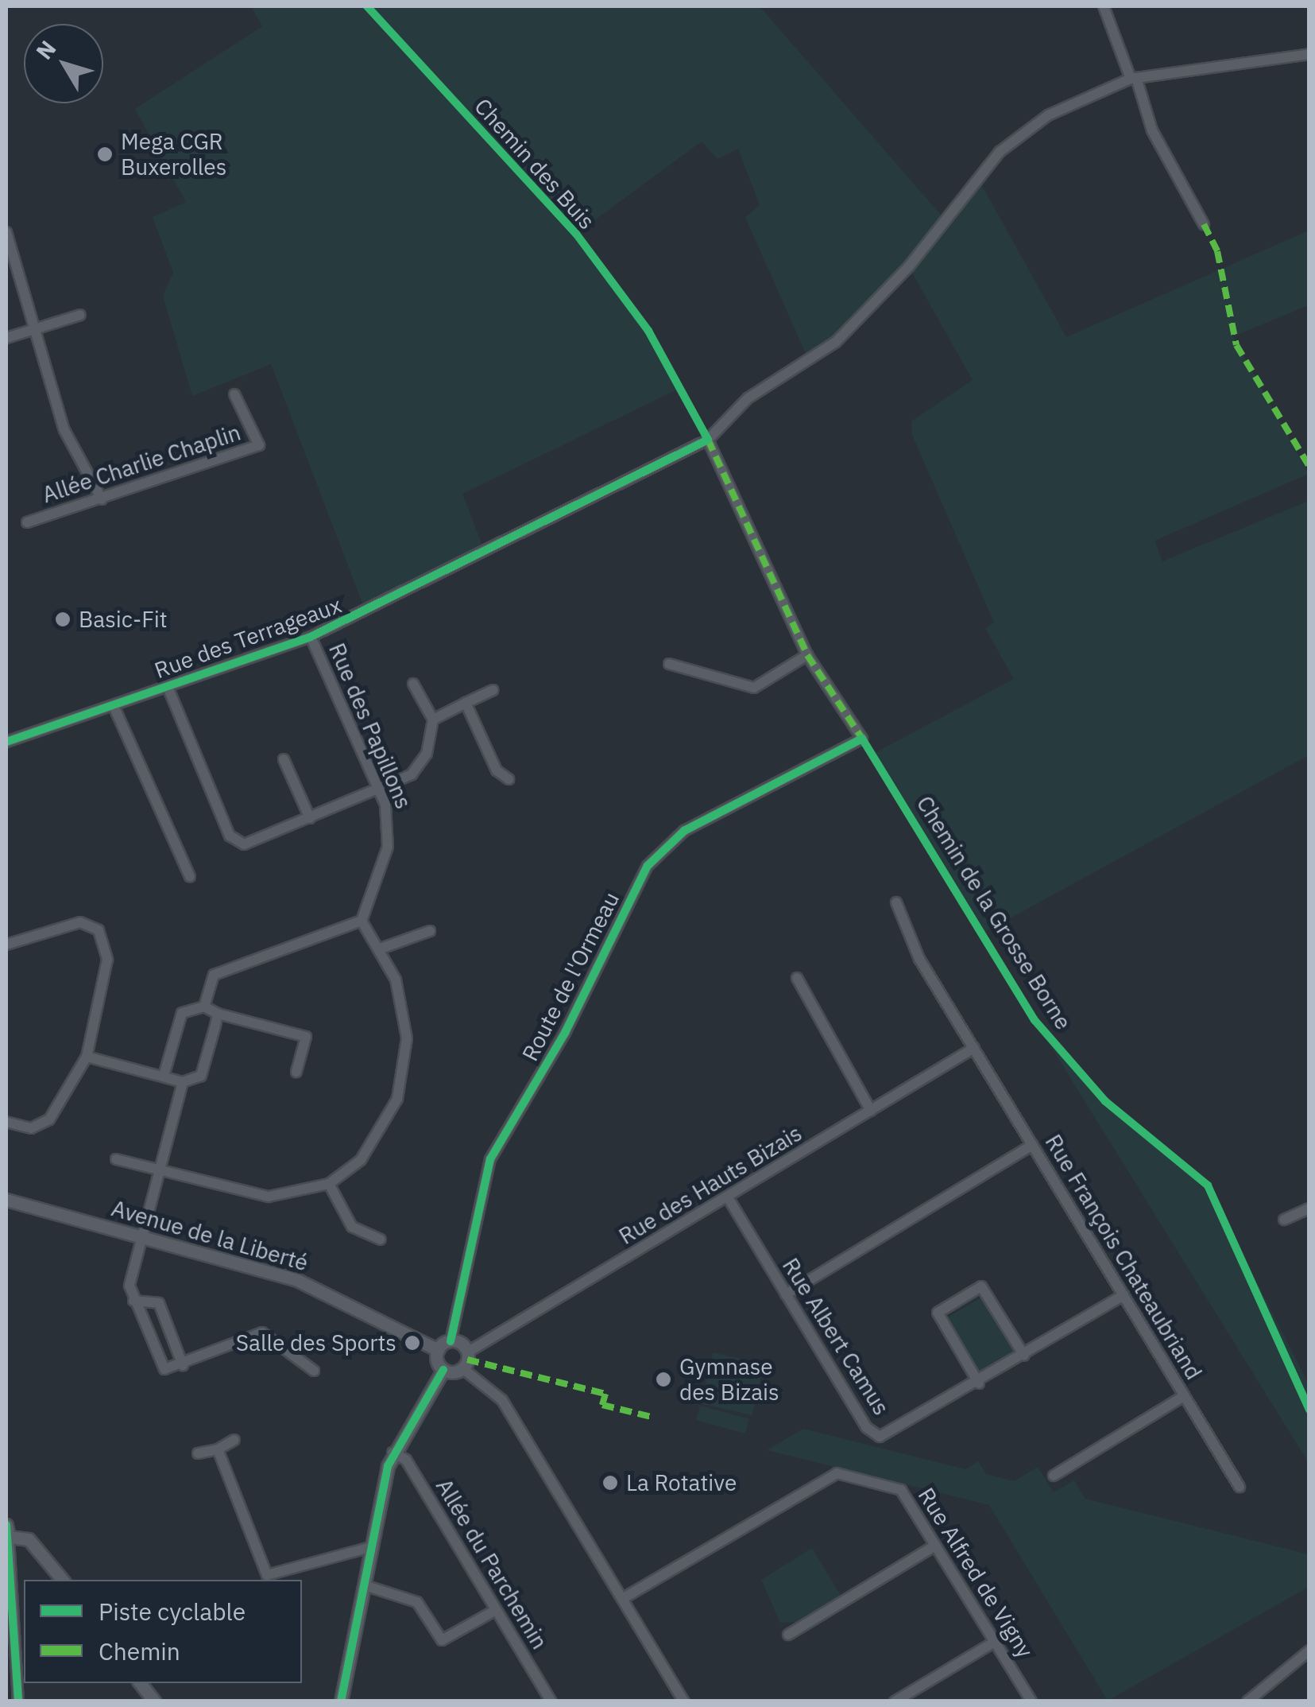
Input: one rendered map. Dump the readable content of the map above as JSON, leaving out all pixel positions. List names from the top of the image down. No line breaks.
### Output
{"streets":{"street":["Allée Charlie Chaplin","Rue des Terrageaux","Rue des Papillons","Route de l'Ormeau","Rue des Hauts Bizais","Avenue de la Liberté","Rue François Chateaubriand","Rue Albert Camus","Allée du Parchemin","Rue Alfred de Vigny"],"cycle path":["Chemin des Buis","Chemin de la Grosse Borne"]},"crossings":[["Rue des Terrageaux","Rue des Papillons"],["Rue des Hauts Bizais","Rue François Chateaubriand"],["Rue des Hauts Bizais","Rue Albert Camus"],["Rue François Chateaubriand","Rue Albert Camus"]],"places":["Mega CGR Buxerolles","Basic-Fit","Salle des Sports","Gymnase des Bizais","La Rotative"],"legend":["Piste cyclable","Chemin"],"north":"top left"}
